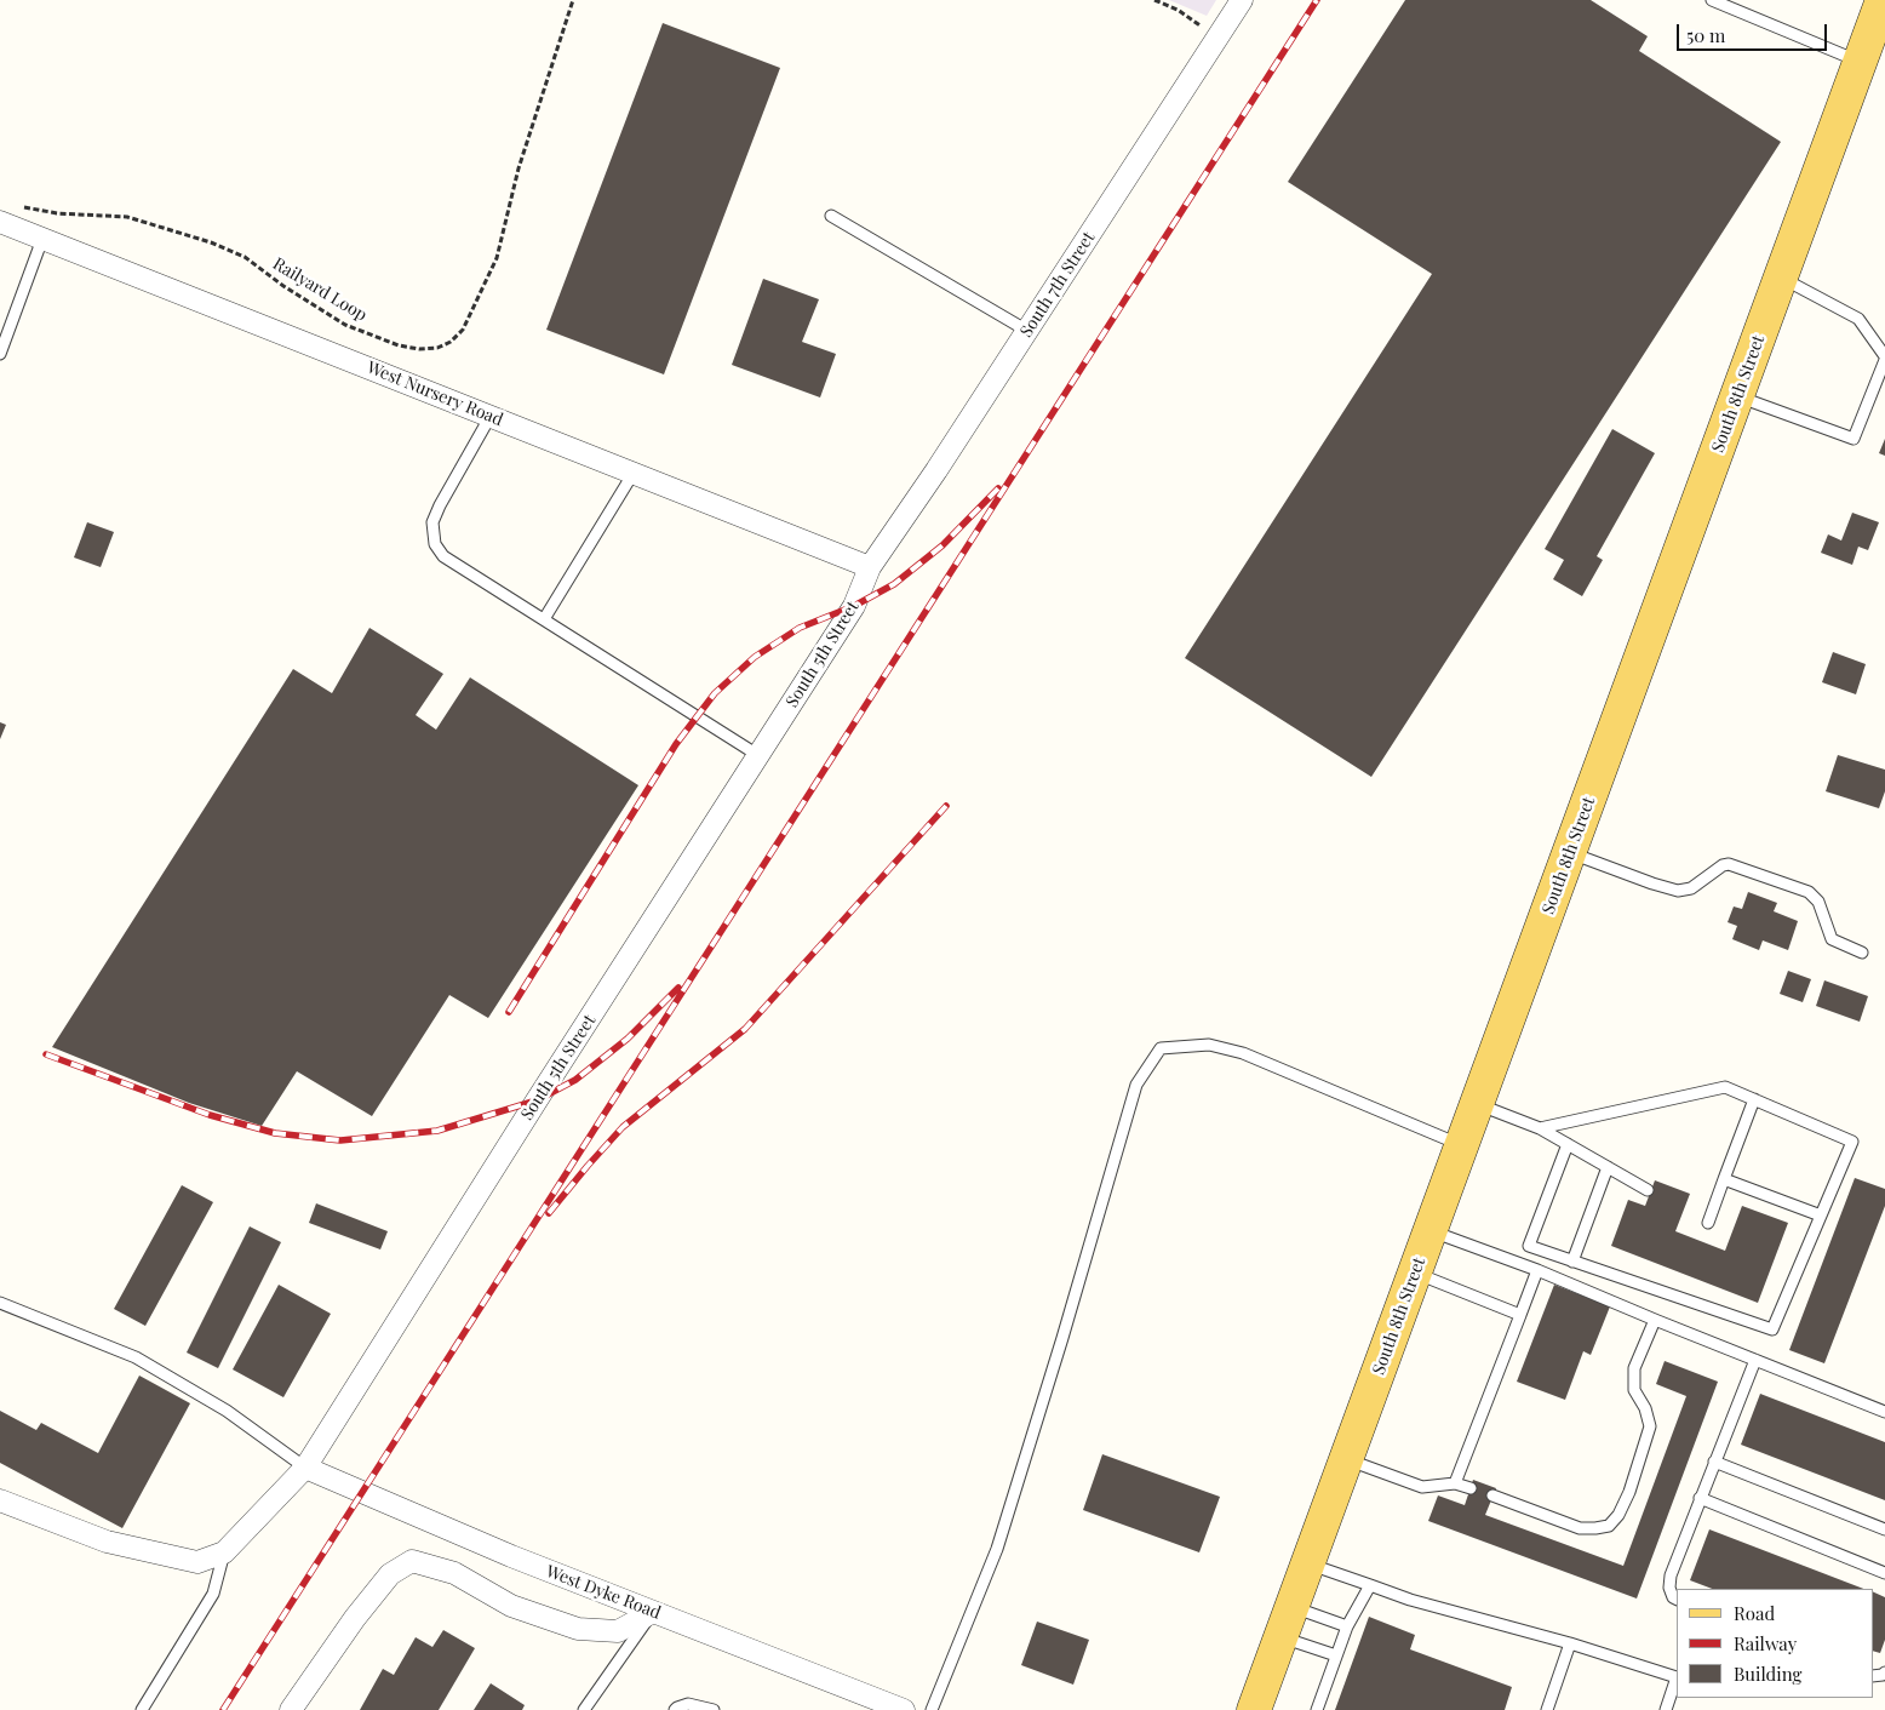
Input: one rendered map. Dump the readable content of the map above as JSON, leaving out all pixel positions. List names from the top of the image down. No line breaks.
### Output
{"streets":{"main road":["South 8th Street"],"street":["South 7th Street","West Nursery Road","South 5th Street","West Dyke Road"],"path":["Railyard Loop"]},"crossings":[["South 7th Street","West Nursery Road"],["South 7th Street","South 5th Street"],["West Nursery Road","South 5th Street"],["South 5th Street","West Dyke Road"]],"legend":["Road","Railway","Building"],"scale_bar":"50 m"}
